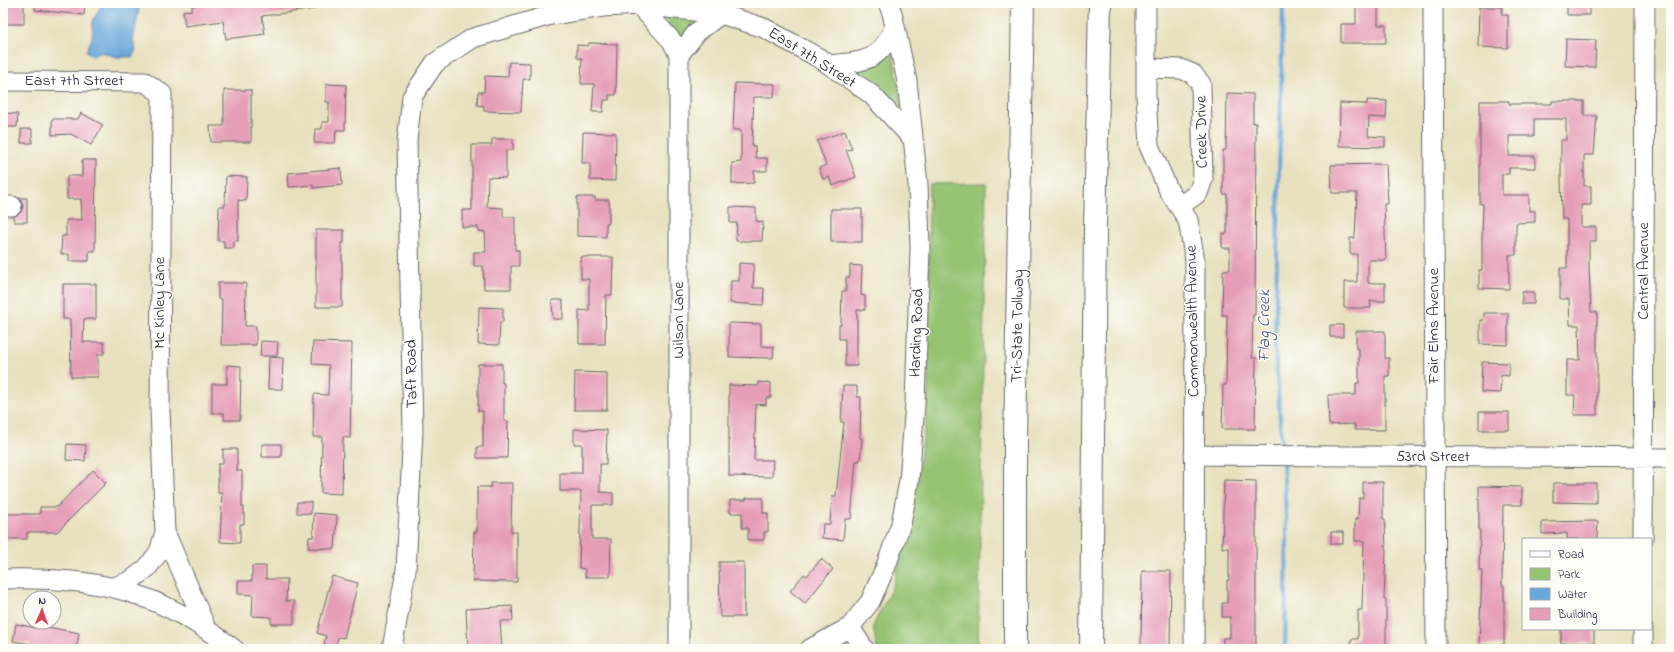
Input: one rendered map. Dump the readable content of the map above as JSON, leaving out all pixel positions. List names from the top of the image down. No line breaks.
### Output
{"streets":{"highway":["Tri-State Tollway"],"street":["East 7th Street","Creek Drive","Central Avenue","Mc Kinley Lane","Wilson Lane","Commonwealth Avenue","Fair Elms Avenue","Harding Road","Taft Road","53rd Street"]},"crossings":[["East 7th Street","Mc Kinley Lane"],["East 7th Street","Harding Road"],["East 7th Street","Taft Road"],["Creek Drive","Commonwealth Avenue"],["Central Avenue","53rd Street"],["Commonwealth Avenue","53rd Street"],["Fair Elms Avenue","53rd Street"]],"water":["Flag Creek"],"legend":["Road","Park","Water","Building"],"north":"top"}
